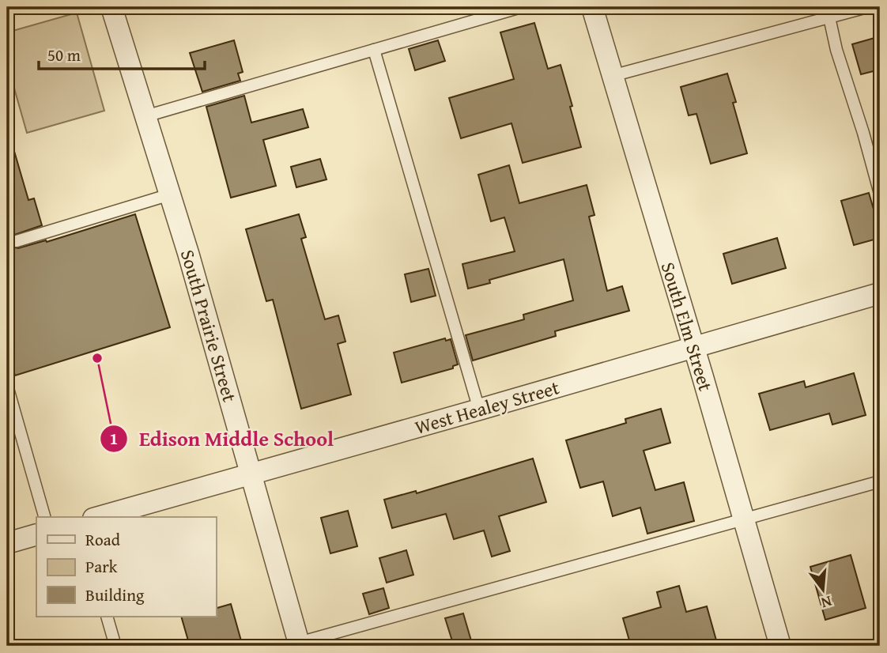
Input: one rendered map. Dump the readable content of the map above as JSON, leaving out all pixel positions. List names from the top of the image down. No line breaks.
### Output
{"streets":{"street":["South Prairie Street","South Elm Street","West Healey Street"]},"crossings":[["South Prairie Street","West Healey Street"],["South Elm Street","West Healey Street"]],"places":["Edison Middle School"],"legend":["Road","Park","Building"],"scale_bar":"50 m","north":"bottom"}
